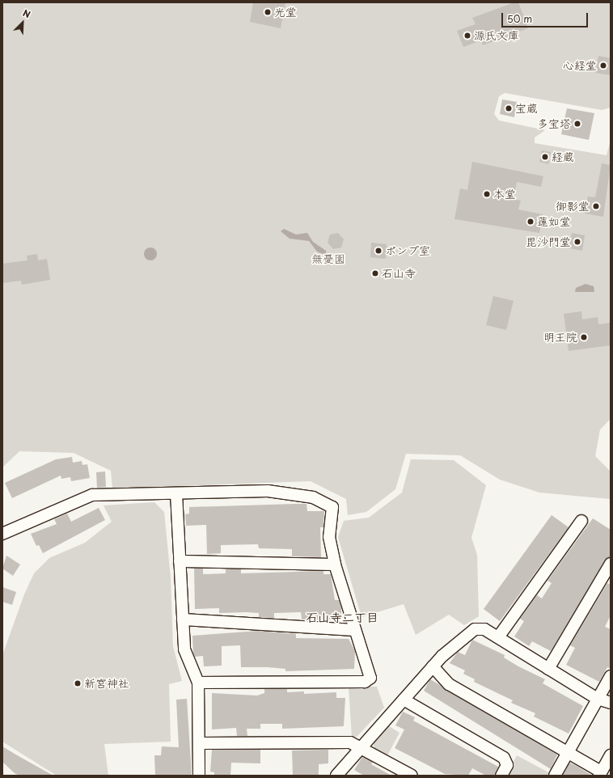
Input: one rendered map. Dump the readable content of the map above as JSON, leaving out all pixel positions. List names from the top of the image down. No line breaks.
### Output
{"districts":["石山寺二丁目"],"parks":["無憂園"],"places":["光堂","源氏文庫","心経堂","宝蔵","多宝塔","経蔵","本堂","御影堂","蓮如堂","毘沙門堂","ポンプ室","石山寺","明王院","新宮神社"],"scale_bar":"50 m","north":"top right"}
